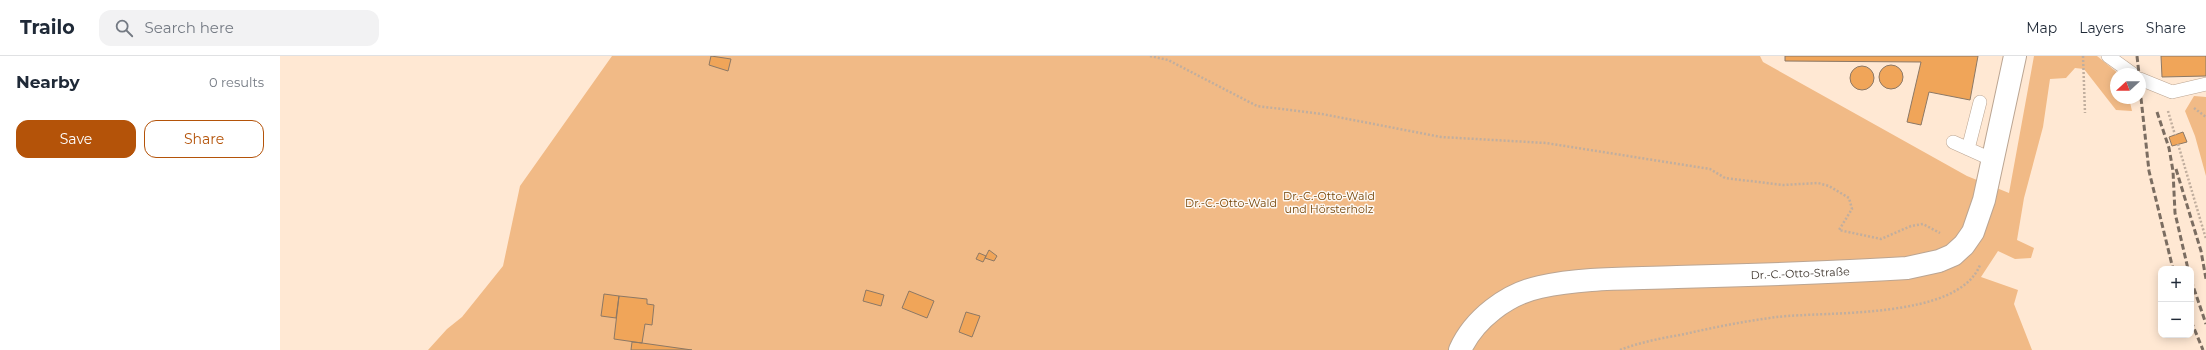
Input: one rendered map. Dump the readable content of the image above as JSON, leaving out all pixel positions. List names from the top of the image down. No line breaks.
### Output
{"streets":{"street":["Dr.-C.-Otto-Straße"]},"parks":["Dr.-C.-Otto-Wald und Hörsterholz","Dr.-C.-Otto-Wald"],"north":"left","page":{"header":"Trailo","search":"Search here","nav":["Map","Layers","Share"],"heading":["Nearby","0 results"],"buttons":["Save","Share"],"map_buttons":["+","−"]}}
